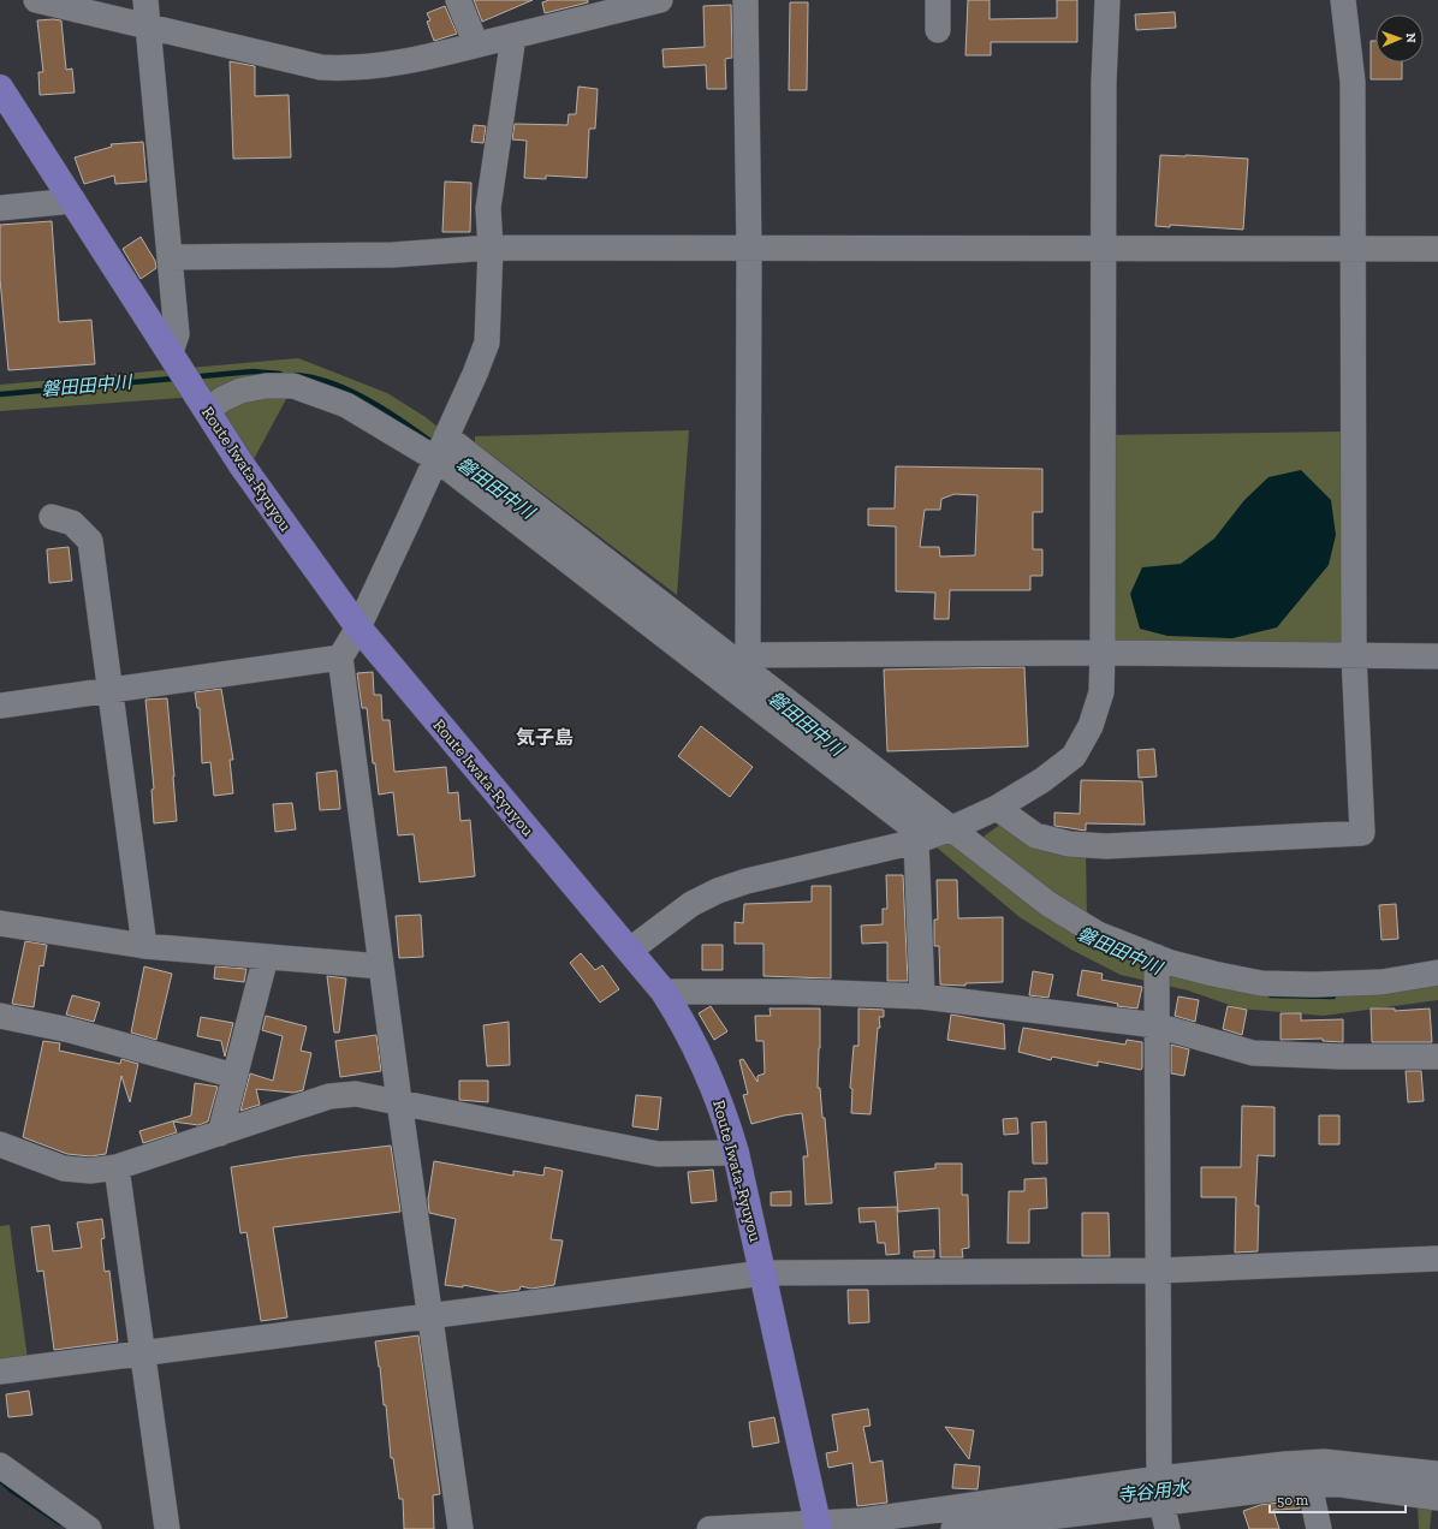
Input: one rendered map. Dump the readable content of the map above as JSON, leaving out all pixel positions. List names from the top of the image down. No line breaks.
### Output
{"streets":{"main road":["Route Iwata-Ryuyou"]},"districts":["気子島"],"water":["磐田田中川","寺谷用水"],"scale_bar":"50 m","north":"right"}
